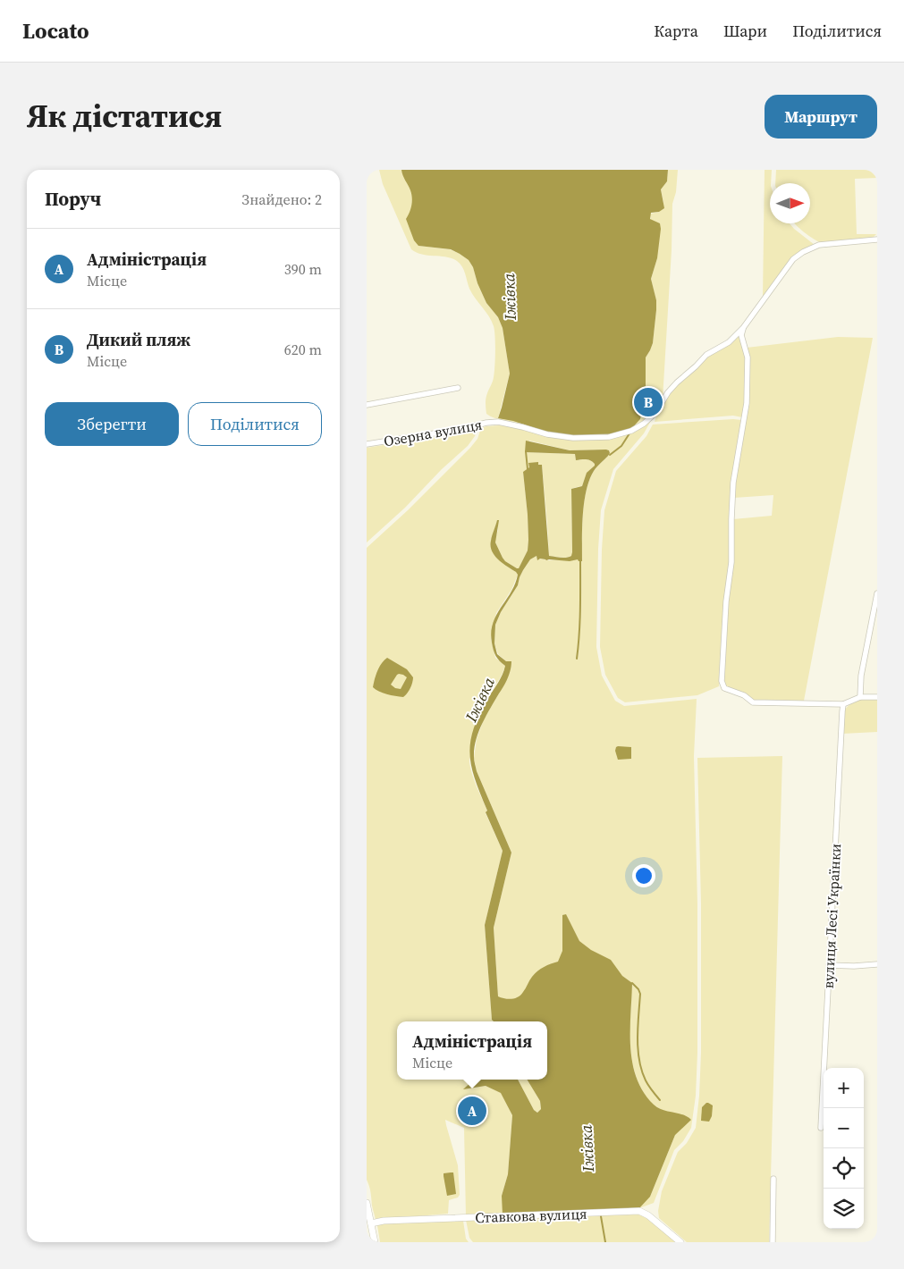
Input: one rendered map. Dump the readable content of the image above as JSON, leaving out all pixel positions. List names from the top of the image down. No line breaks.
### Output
{"streets":{"street":["Озерна вулиця","вулиця Лесі Українки","Ставкова вулиця"]},"water":["Іжівка"],"north":"right","page":{"header":"Locato","nav":["Карта","Шари","Поділитися"],"title":"Як дістатися","buttons":["Маршрут",["Зберегти","Поділитися"]],"heading":["Поруч","Знайдено: 2"],"list":[{"mark":"A","name":"Адміністрація","note":"Місце","value":"390 m"},{"mark":"B","name":"Дикий пляж","note":"Місце","value":"620 m"}],"pins":["B","A"],"popup":["Адміністрація","Місце"],"map_buttons":["+","−"]}}
